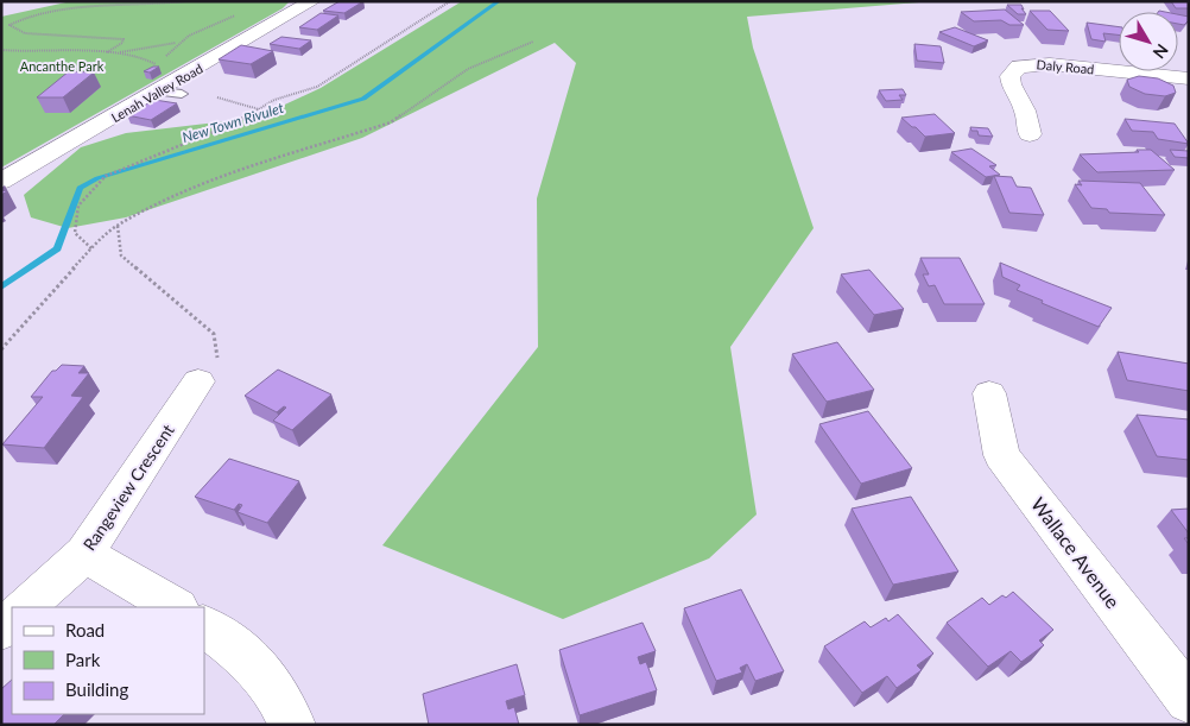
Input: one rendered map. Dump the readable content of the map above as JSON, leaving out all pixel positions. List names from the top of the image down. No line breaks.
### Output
{"streets":{"street":["Daly Road","Lenah Valley Road","Rangeview Crescent","Wallace Avenue"]},"water":["New Town Rivulet"],"parks":["Ancanthe Park"],"legend":["Road","Park","Building"],"north":"bottom right"}
